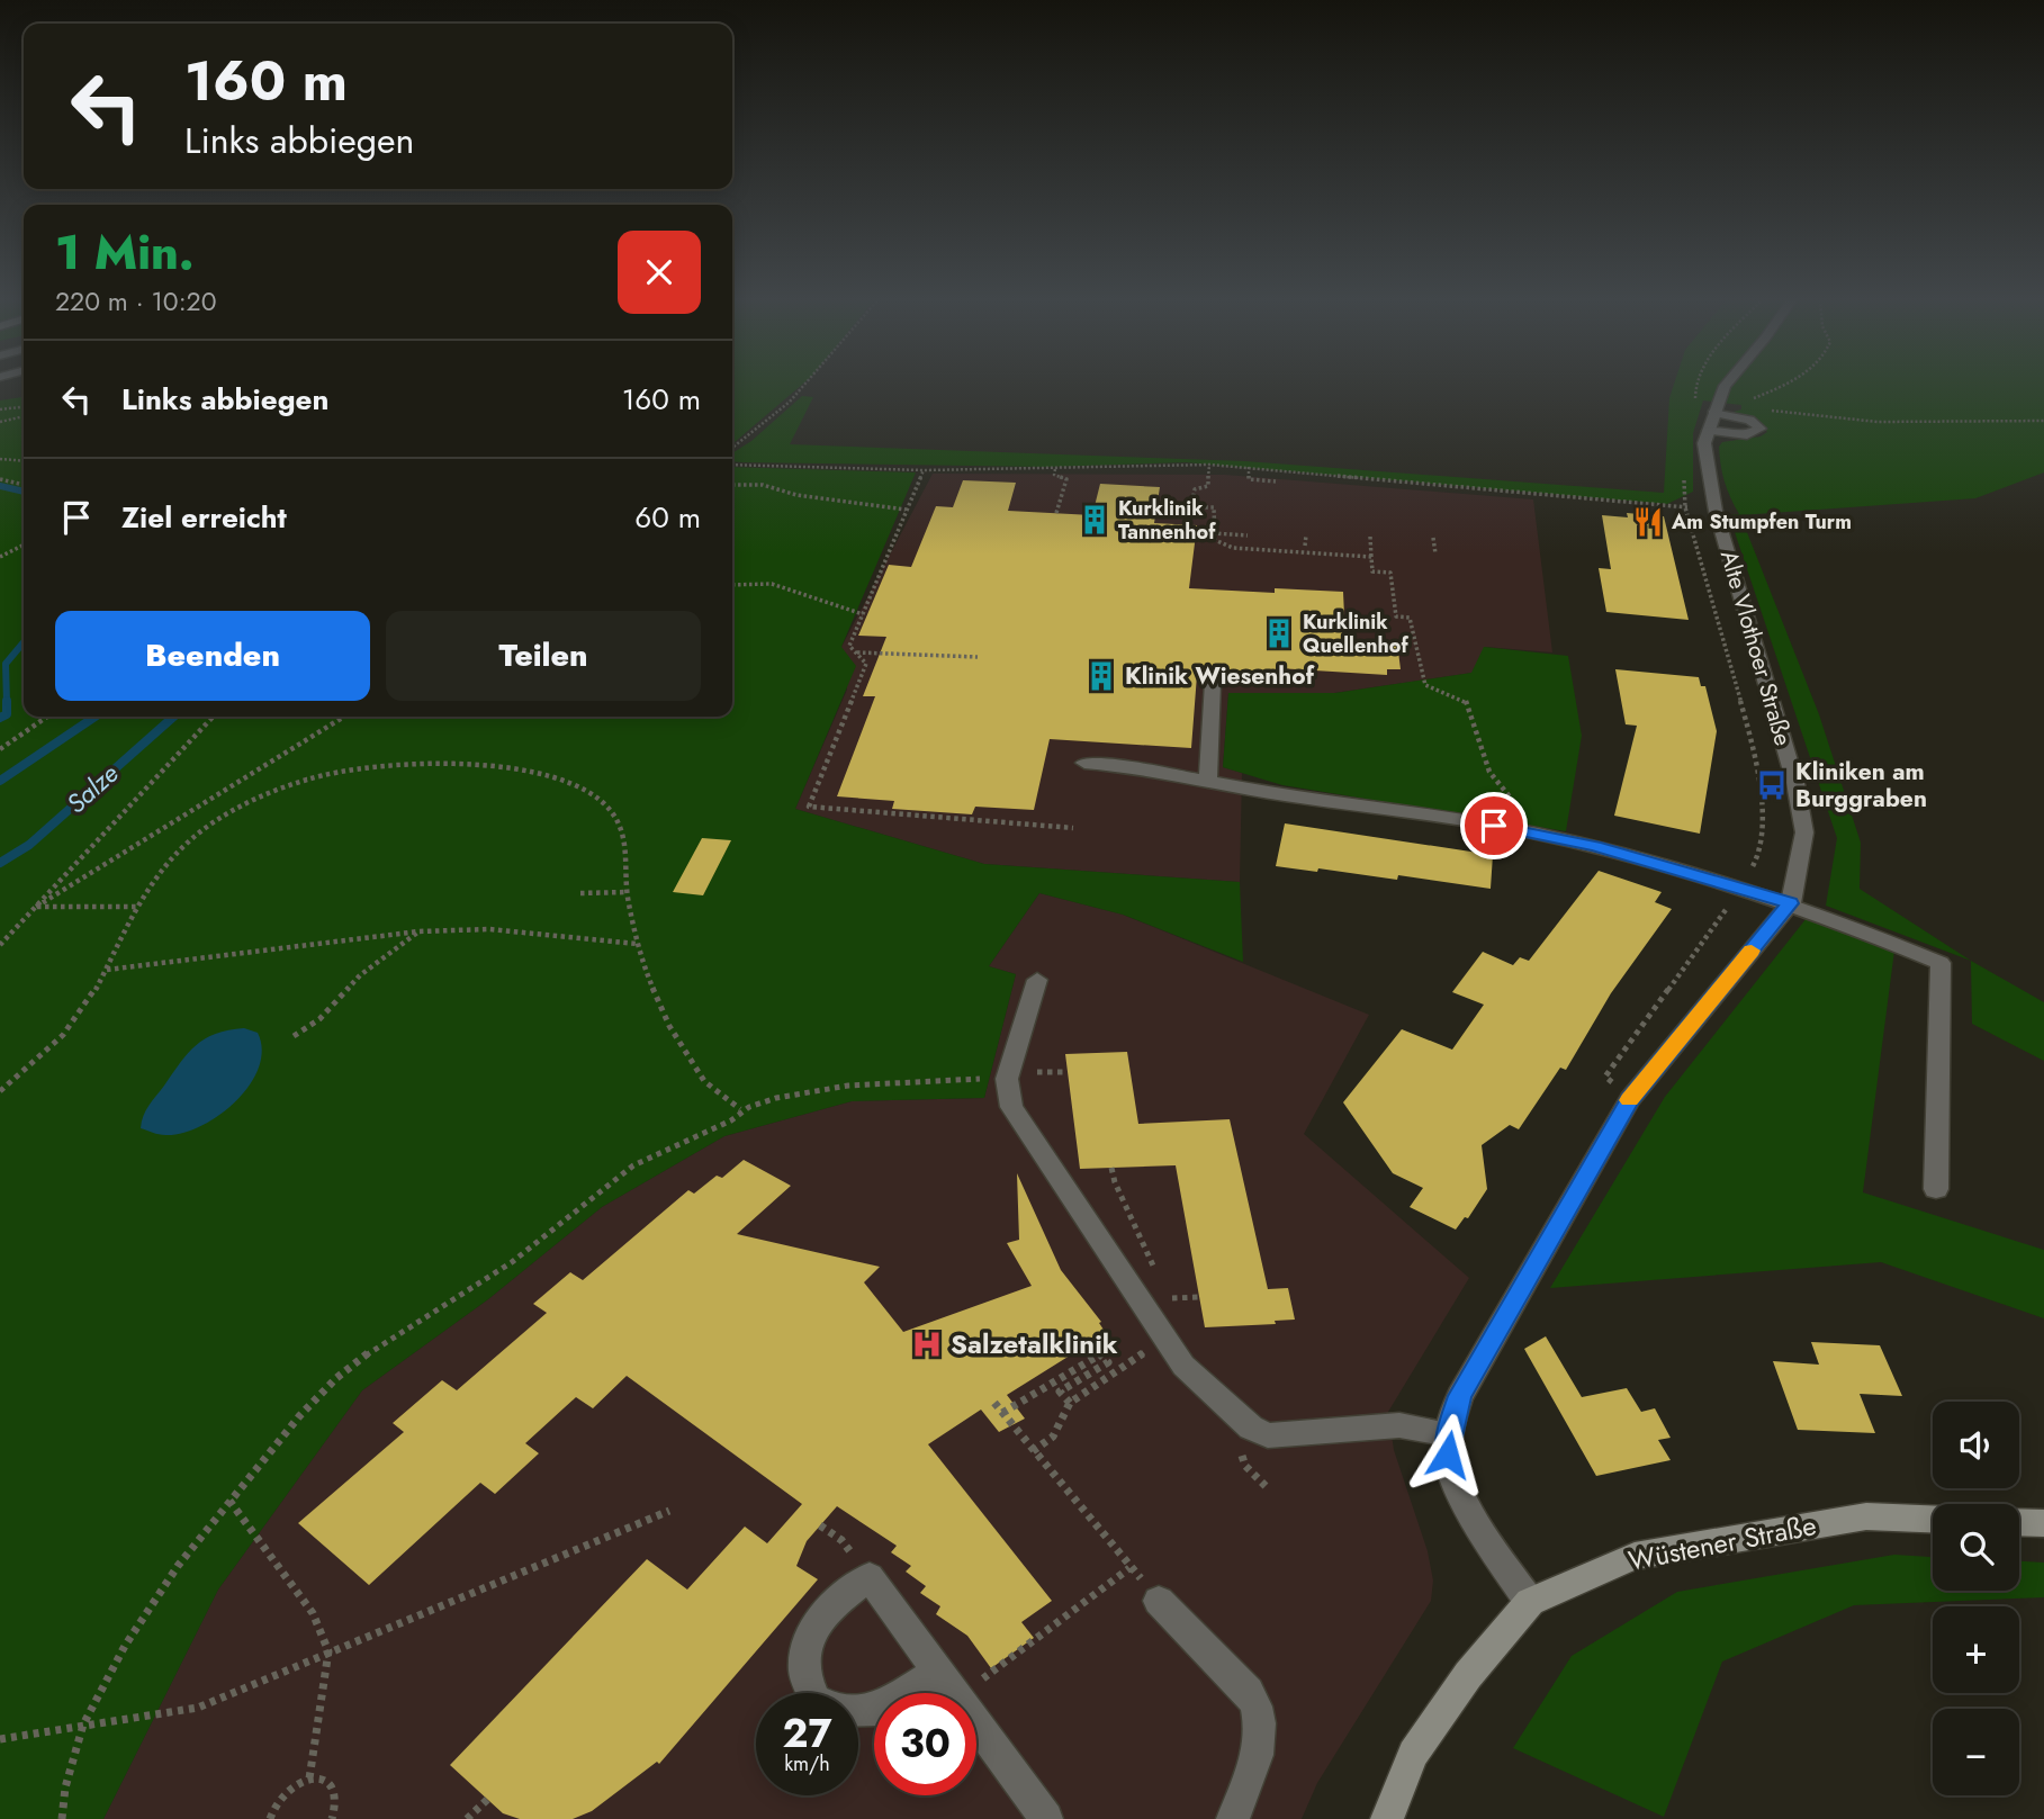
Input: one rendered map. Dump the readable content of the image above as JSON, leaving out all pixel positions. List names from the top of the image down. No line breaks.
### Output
{"streets":{"main road":["Wüstener Straße"],"street":["Alte Vlothoer Straße"]},"crossings":[["Alte Vlothoer Straße","Wüstener Straße"]],"water":["Salze"],"places":{"building":["Kurklinik Tannenhof","Kurklinik Quellenhof","Klinik Wiesenhof"],"restaurant":["Am Stumpfen Turm"],"bus stop":["Kliniken am Burggraben"],"hospital":["Salzetalklinik"]},"page":{"turn":["160 m","Links abbiegen"],"heading":["1 Min.","220 m · 10:20"],"list":[{"name":"Links abbiegen","value":"160 m"},{"name":"Ziel erreicht","value":"60 m"}],"buttons":["Beenden","Teilen"],"map_buttons":["+","−"],"speed":"27 km/h","limit":"30"}}
